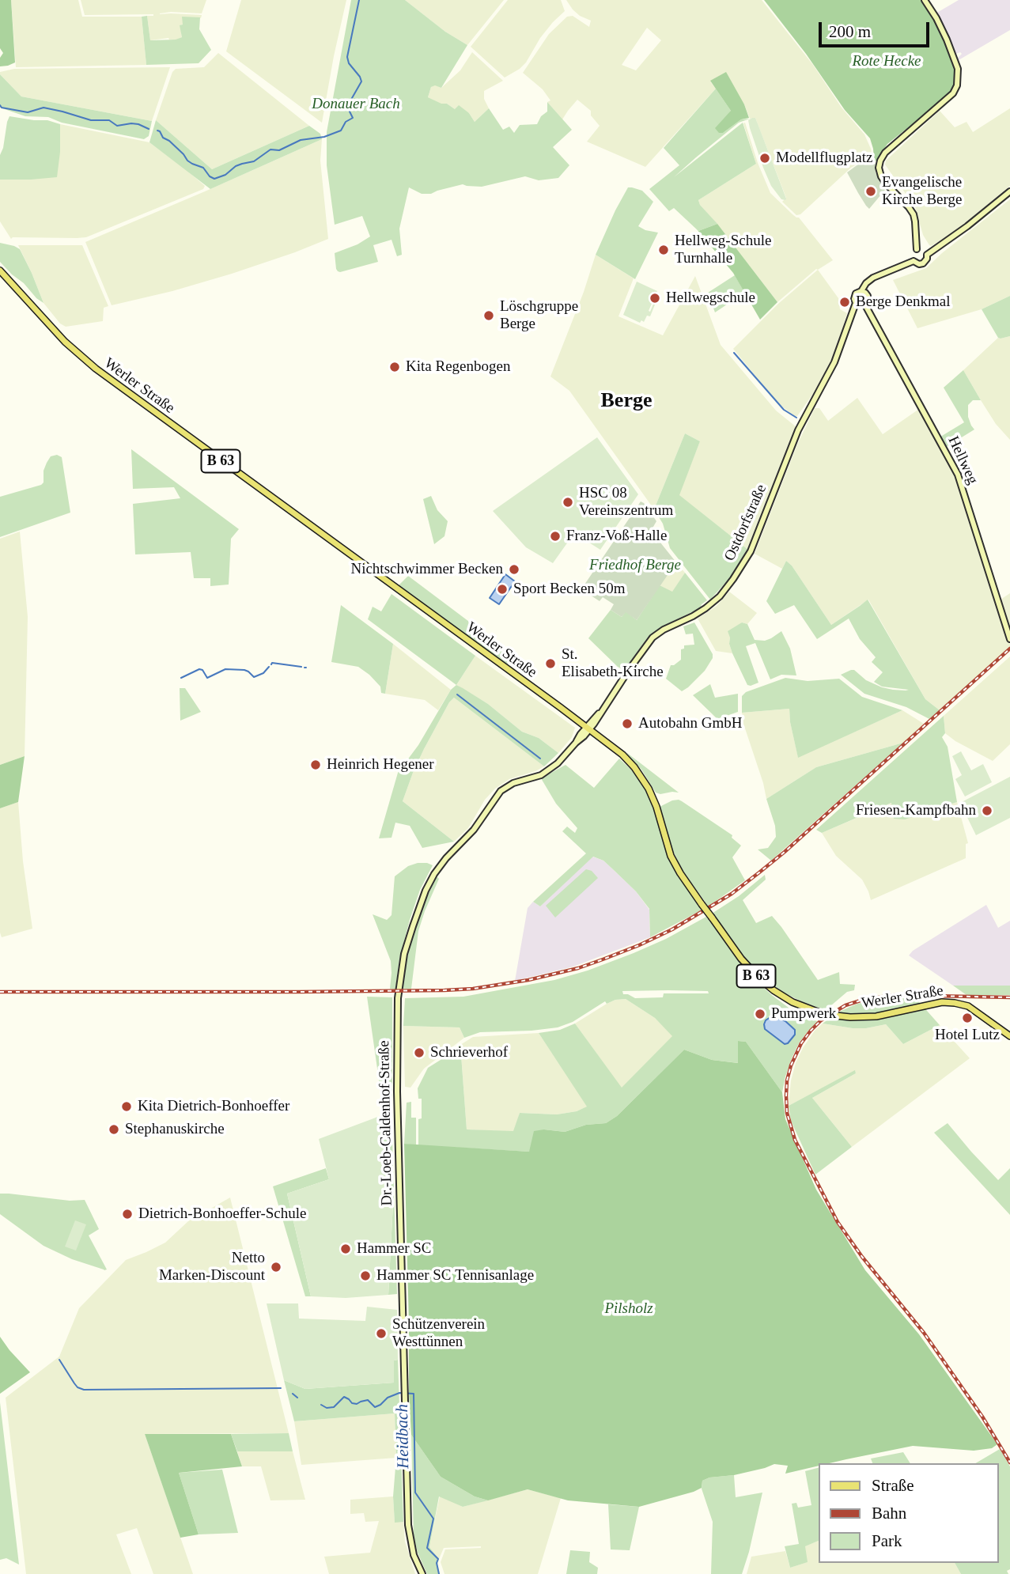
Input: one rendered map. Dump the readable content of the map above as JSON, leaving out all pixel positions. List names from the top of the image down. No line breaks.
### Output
{"streets":{"main road":["Werler Straße","B 63"],"street":["Hellweg","Ostdorfstraße","Dr.-Loeb-Caldenhof-Straße"]},"crossings":[["Werler Straße","Ostdorfstraße"],["Werler Straße","Dr.-Loeb-Caldenhof-Straße"],["Hellweg","Ostdorfstraße"],["Ostdorfstraße","Dr.-Loeb-Caldenhof-Straße"]],"districts":["Berge"],"water":["Heidbach"],"parks":["Rote Hecke","Donauer Bach","Friedhof Berge","Pilsholz"],"places":["Modellflugplatz","Evangelische Kirche Berge","Hellweg-Schule Turnhalle","Hellwegschule","Berge Denkmal","Löschgruppe Berge","Kita Regenbogen","HSC 08 Vereinszentrum","Franz-Voß-Halle","Nichtschwimmer Becken","Sport Becken 50m","St. Elisabeth-Kirche","Autobahn GmbH","Heinrich Hegener","Friesen-Kampfbahn","Pumpwerk","Hotel Lutz","Schrieverhof","Kita Dietrich-Bonhoeffer","Stephanuskirche","Dietrich-Bonhoeffer-Schule","Hammer SC","Netto Marken-Discount","Hammer SC Tennisanlage","Schützenverein Westtünnen"],"legend":["Straße","Bahn","Park"],"scale_bar":"200 m"}
